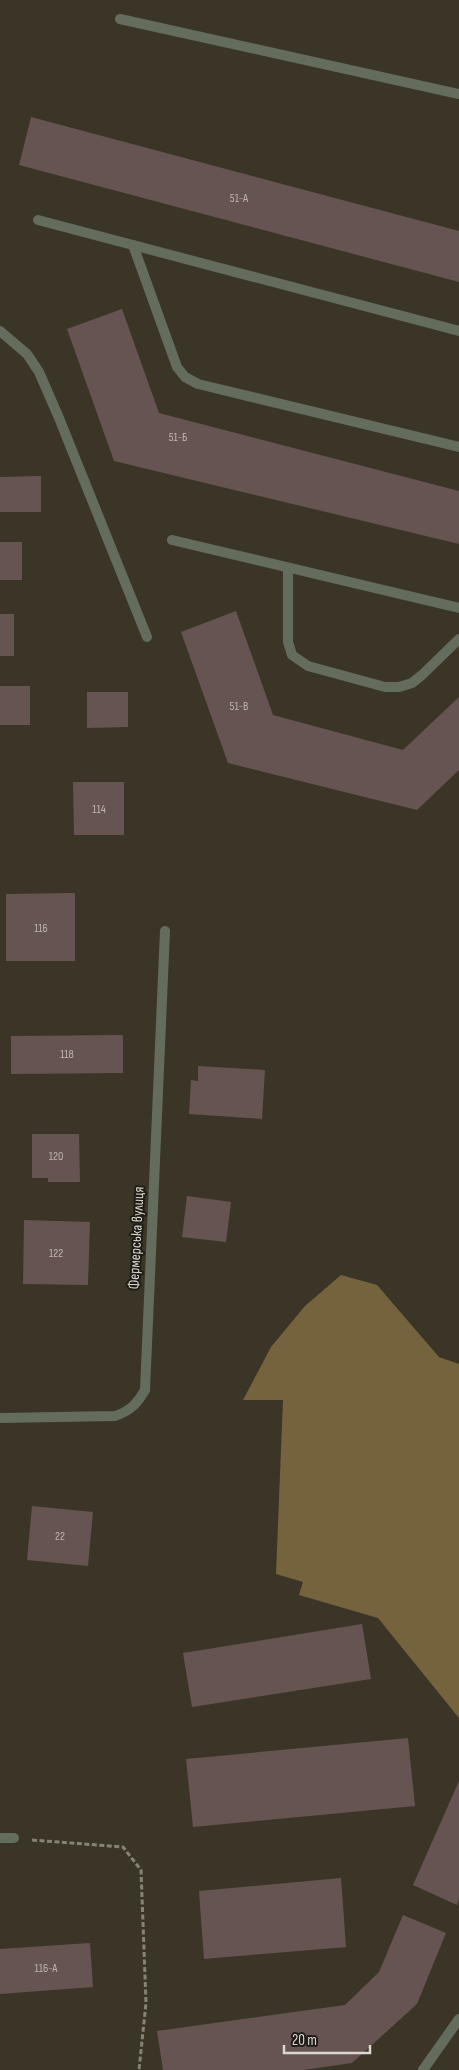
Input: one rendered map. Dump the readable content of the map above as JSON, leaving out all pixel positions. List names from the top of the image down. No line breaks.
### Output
{"streets":{"street":["Фермерська вулиця"]},"house_numbers":["51-А","51-Б","51-В","114","116","118","120","122","22","116-А"],"scale_bar":"20 m"}
